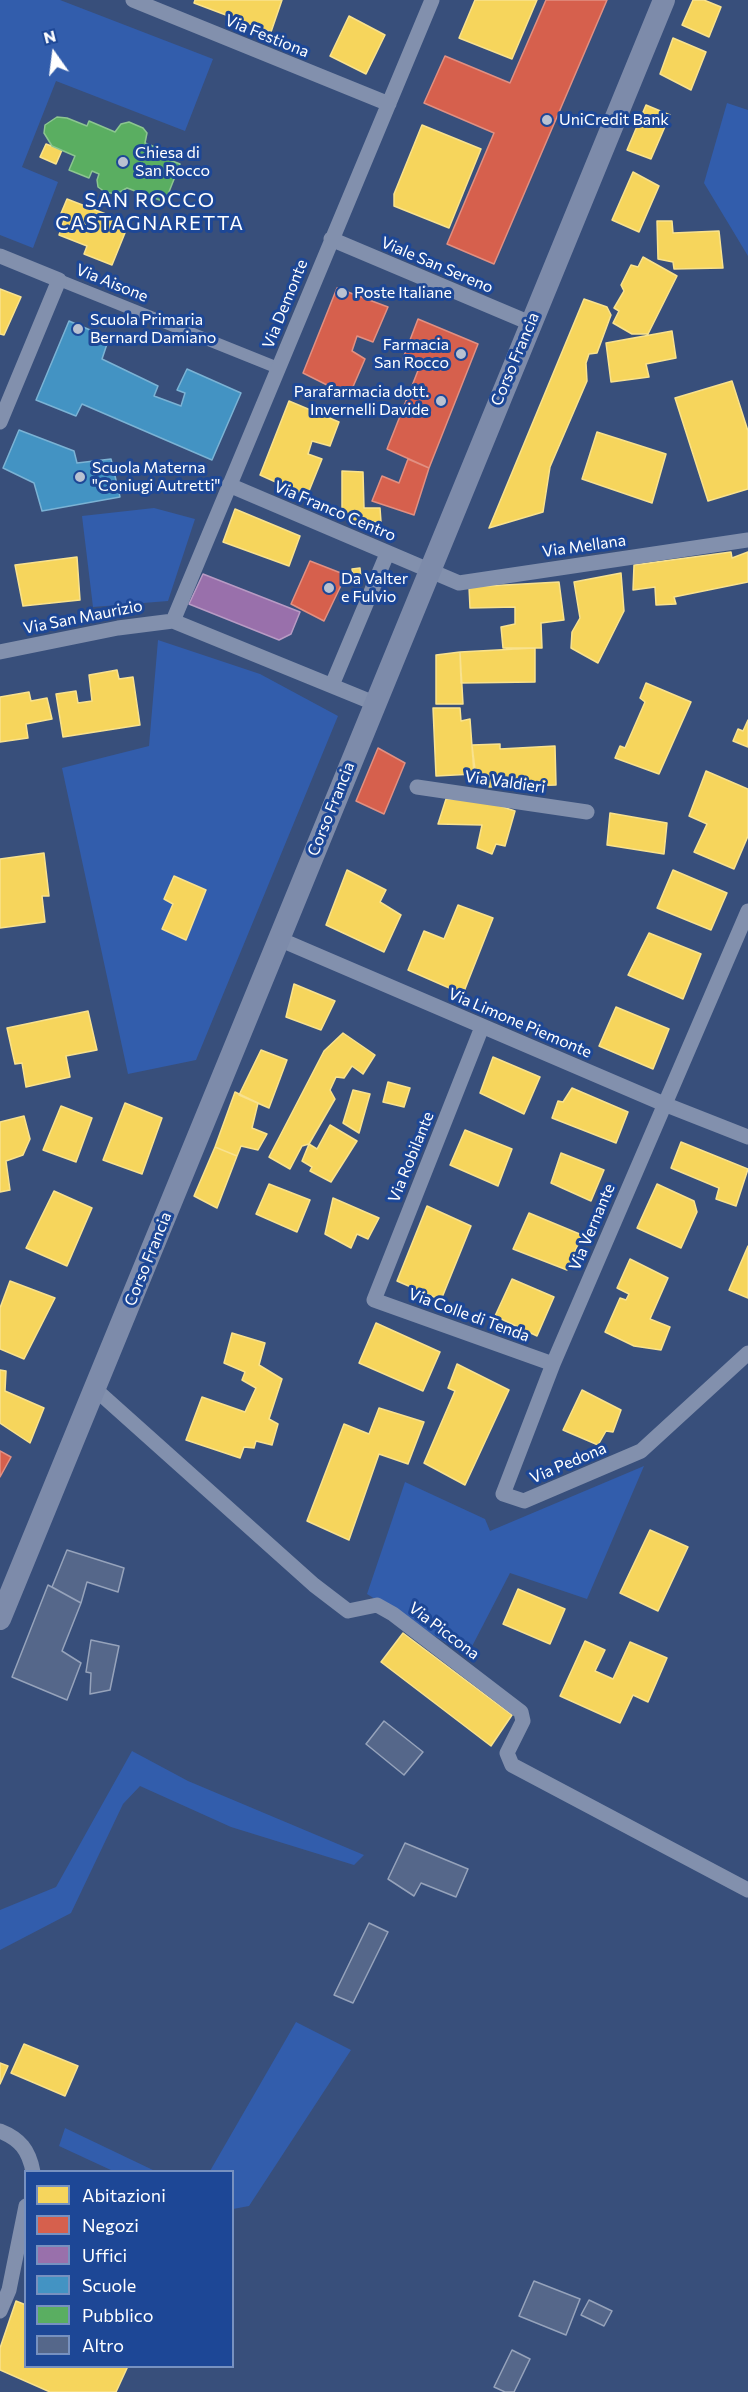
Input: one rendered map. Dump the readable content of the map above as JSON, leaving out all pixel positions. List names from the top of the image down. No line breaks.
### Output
{"streets":{"main road":["Corso Francia"],"street":["Via Festiona","Viale San Sereno","Via Aisone","Via Demonte","Via Franco Centro","Via Mellana","Via San Maurizio","Via Valdieri","Via Limone Piemonte","Via Robilante","Via Vernante","Via Colle di Tenda","Via Pedona","Via Piccona"]},"crossings":[["Via Festiona","Via Demonte"],["Viale San Sereno","Via Demonte"],["Viale San Sereno","Corso Francia"],["Via Aisone","Via Demonte"],["Via Demonte","Via Franco Centro"],["Via Demonte","Via San Maurizio"],["Corso Francia","Via Franco Centro"],["Corso Francia","Via Mellana"],["Corso Francia","Via Limone Piemonte"],["Corso Francia","Via Piccona"],["Via Franco Centro","Via Mellana"],["Via Limone Piemonte","Via Robilante"],["Via Limone Piemonte","Via Vernante"],["Via Robilante","Via Colle di Tenda"],["Via Vernante","Via Colle di Tenda"],["Via Vernante","Via Pedona"],["Via Colle di Tenda","Via Pedona"]],"districts":["SAN ROCCO CASTAGNARETTA"],"places":["UniCredit Bank","Chiesa di San Rocco","Poste Italiane","Scuola Primaria Bernard Damiano","Farmacia San Rocco","Parafarmacia dott. Invernelli Davide","Scuola Materna \"Coniugi Autretti\"","Da Valter e Fulvio"],"legend":["Abitazioni","Negozi","Uffici","Scuole","Pubblico","Altro"],"north":"top"}
